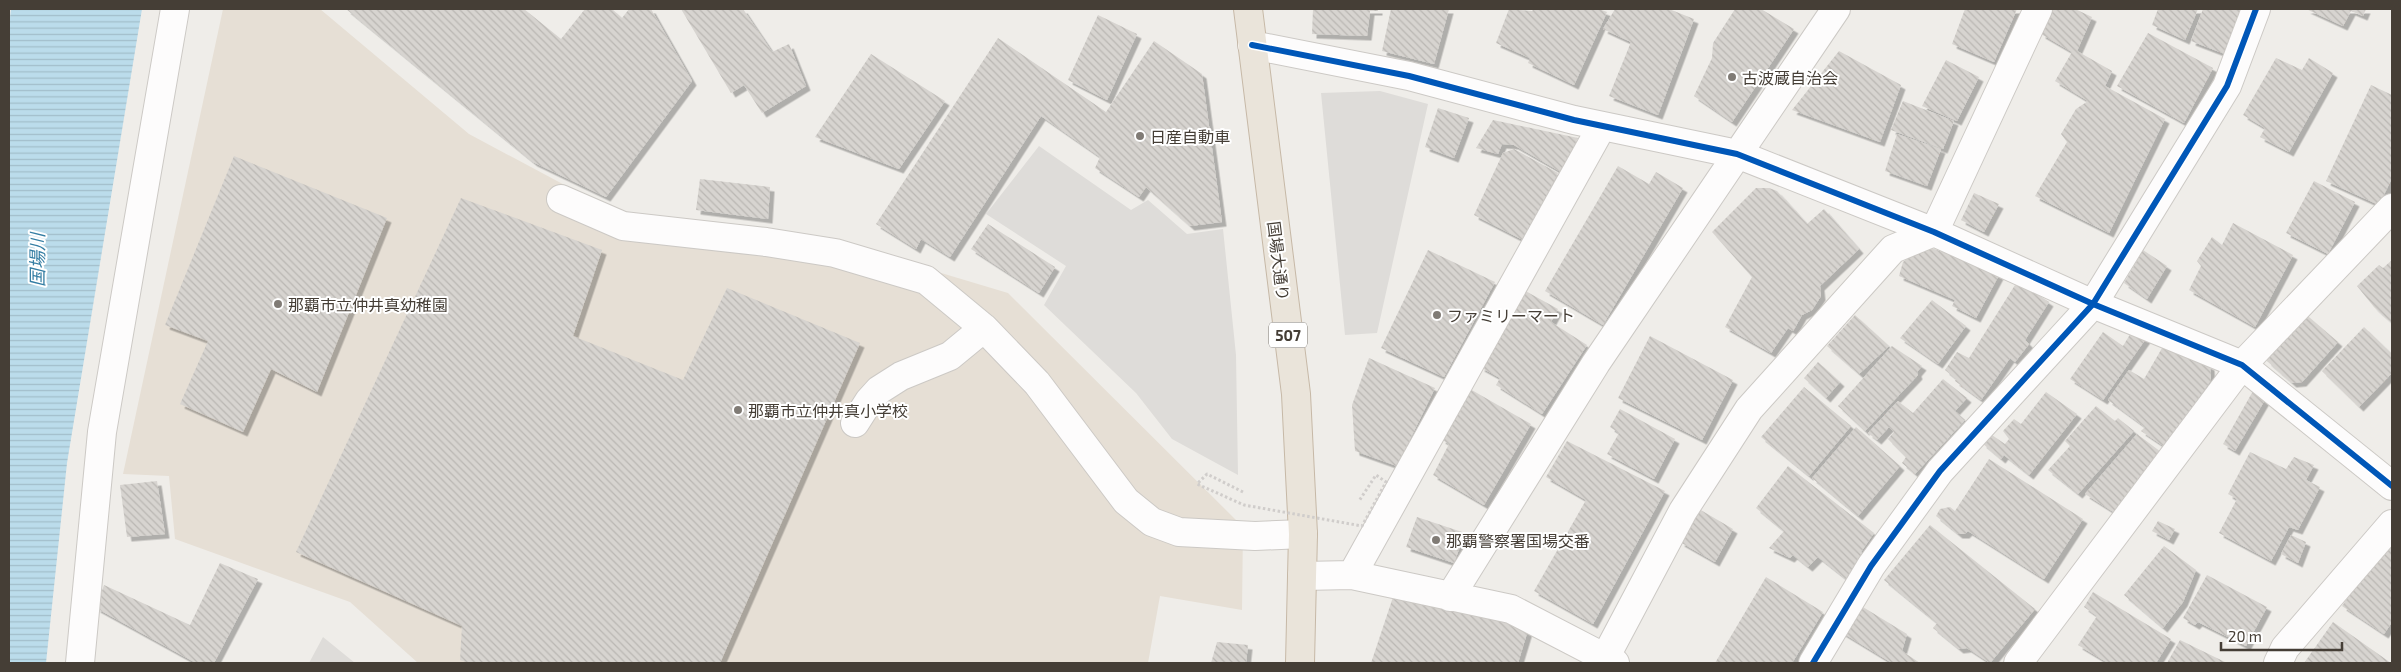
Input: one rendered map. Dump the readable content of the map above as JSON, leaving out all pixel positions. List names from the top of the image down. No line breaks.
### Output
{"streets":{"highway":["国場大通り","507"]},"water":["国場川"],"places":["古波蔵自治会","日産自動車","那覇市立仲井真幼稚園","ファミリーマート","那覇市立仲井真小学校","那覇警察署国場交番"],"scale_bar":"20 m"}
